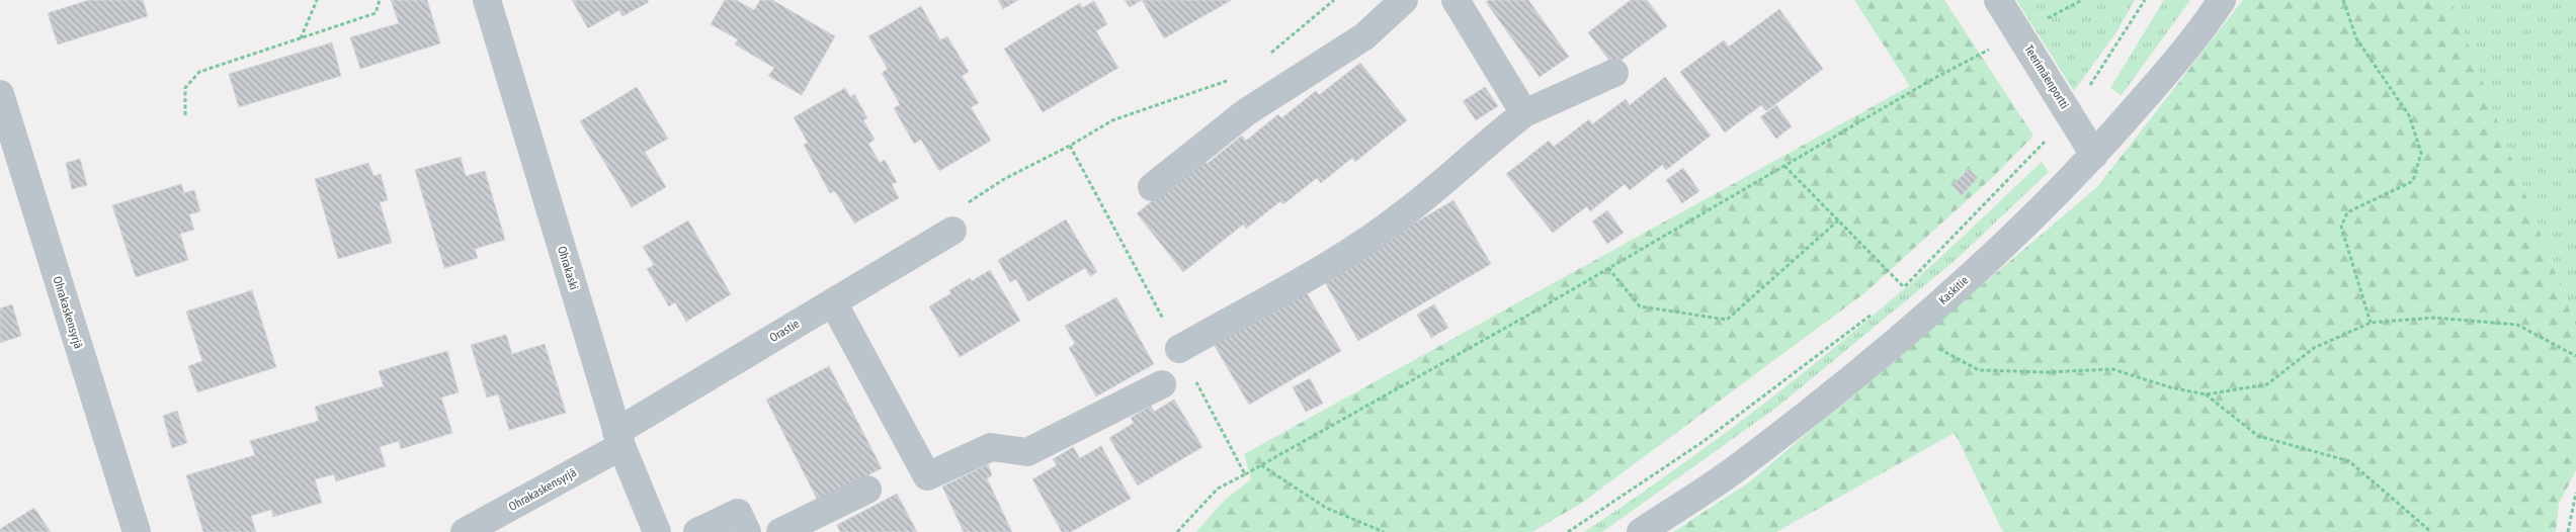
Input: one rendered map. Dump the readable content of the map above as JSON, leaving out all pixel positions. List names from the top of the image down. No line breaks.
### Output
{"streets":{"street":["Teerimäenportti","Ohrakaski","Kaskitie","Ohrakaskensyrjä","Orastie"]},"crossings":[["Teerimäenportti","Kaskitie"],["Ohrakaski","Ohrakaskensyrjä"],["Ohrakaski","Orastie"],["Ohrakaskensyrjä","Orastie"]]}
